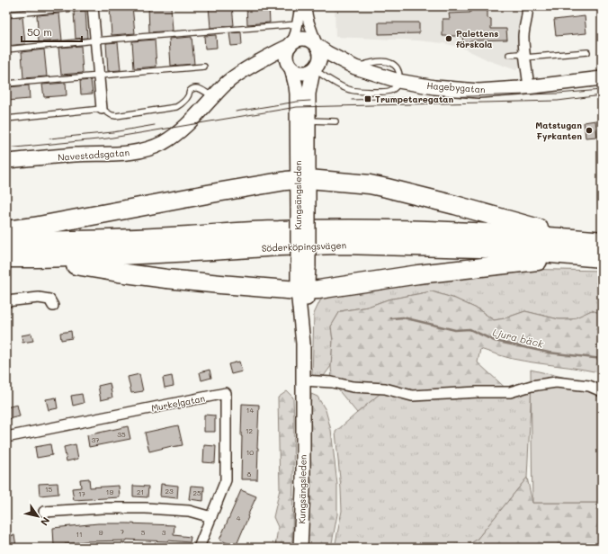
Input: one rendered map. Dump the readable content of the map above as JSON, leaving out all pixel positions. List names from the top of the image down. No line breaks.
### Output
{"streets":{"highway":["Söderköpingsvägen"],"street":["Hagebygatan","Navestadsgatan","Kungsängsleden","Murkelgatan"]},"crossings":[["Hagebygatan","Navestadsgatan"],["Hagebygatan","Kungsängsleden"],["Navestadsgatan","Kungsängsleden"]],"water":["Ljura bäck"],"places":{"other":["Palettens förskola","Matstugan Fyrkanten"],"transit":["Trumpetaregatan"]},"house_numbers":["14","12","35","37","10","8","15","23","19","21","25","17","4","7","9","5","3","11"],"scale_bar":"50 m","north":"bottom right"}
